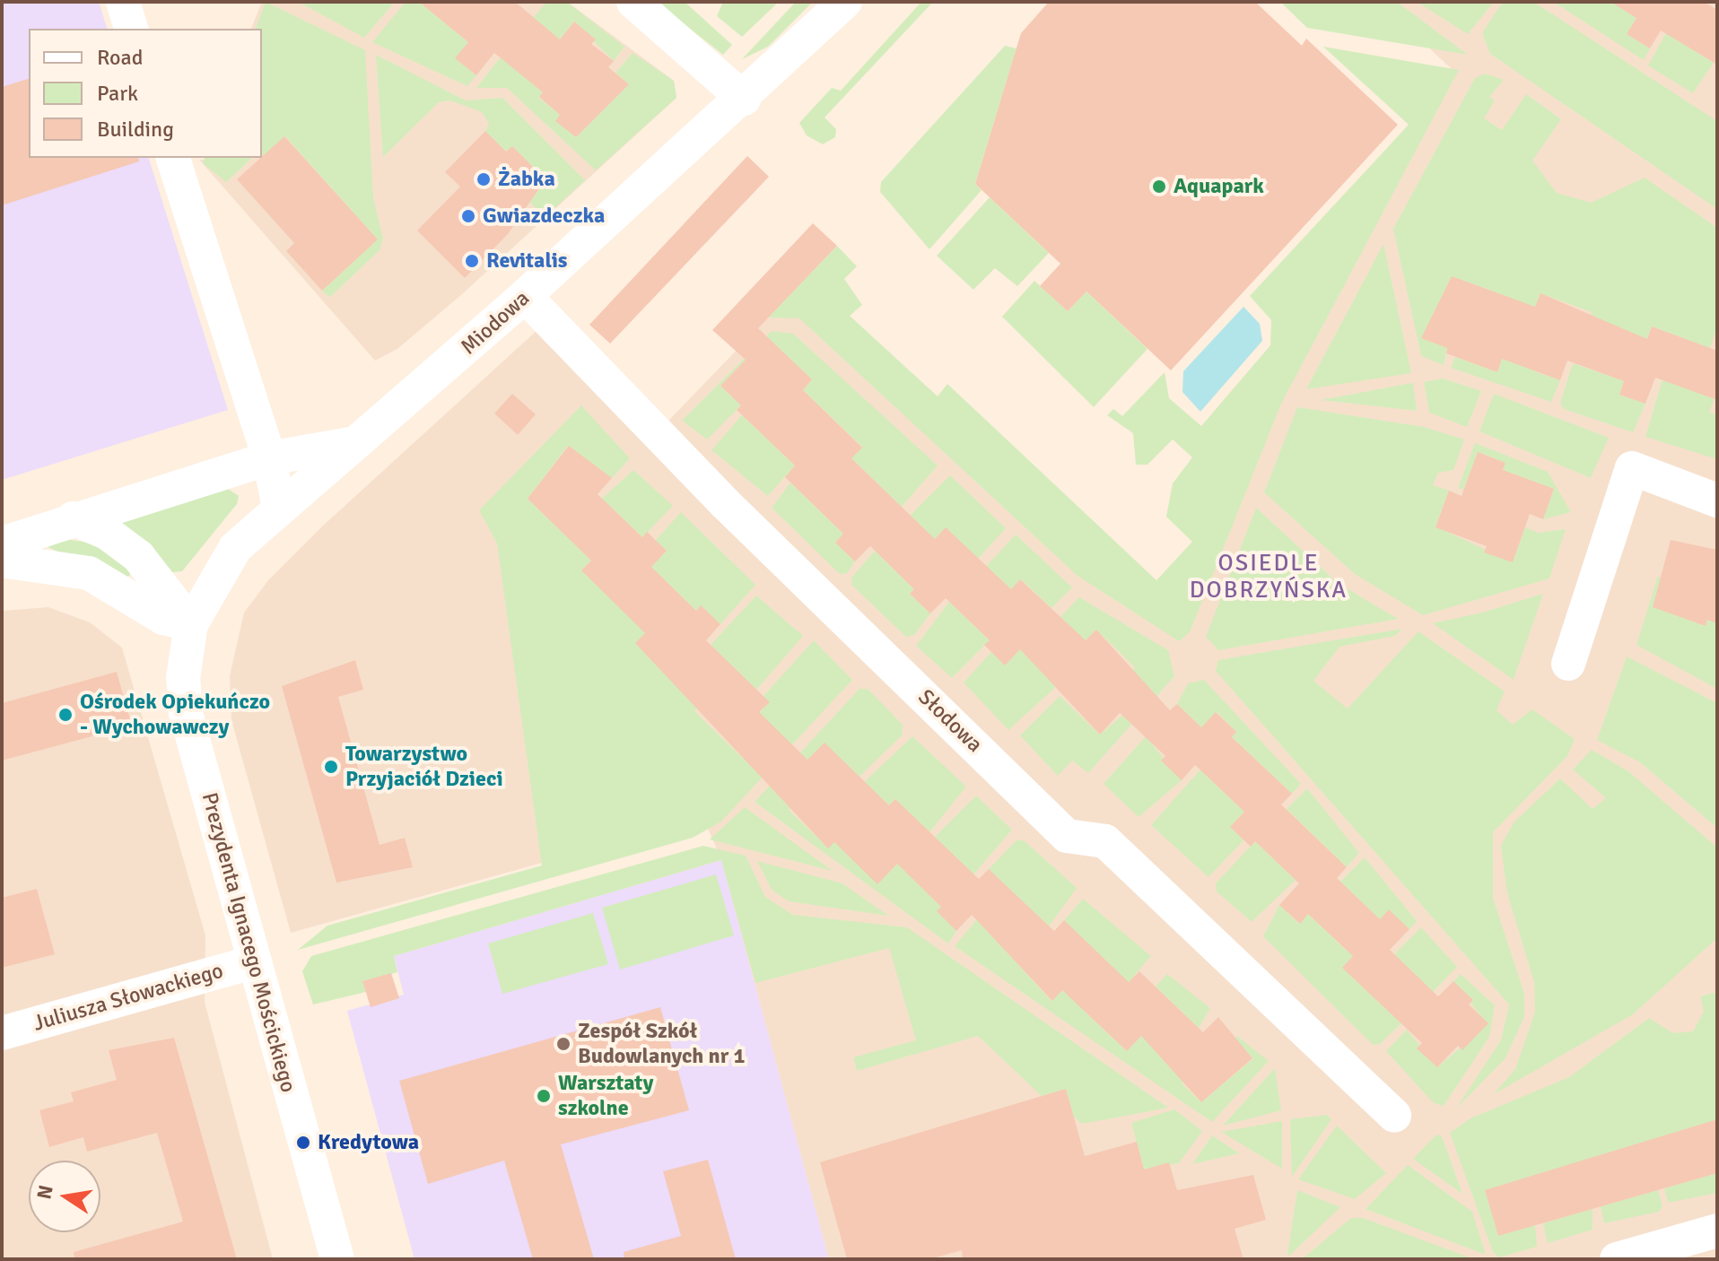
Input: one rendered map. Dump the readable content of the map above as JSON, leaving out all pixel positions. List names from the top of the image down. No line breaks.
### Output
{"streets":{"street":["Miodowa","Słodowa","Prezydenta Ignacego Mościckiego","Juliusza Słowackiego"]},"crossings":[["Miodowa","Słodowa"],["Miodowa","Prezydenta Ignacego Mościckiego"],["Prezydenta Ignacego Mościckiego","Juliusza Słowackiego"]],"districts":["OSIEDLE DOBRZYŃSKA"],"places":["Żabka","Aquapark","Gwiazdeczka","Revitalis","Ośrodek Opiekuńczo - Wychowawczy","Towarzystwo Przyjaciół Dzieci","Zespół Szkół Budowlanych nr 1","Warsztaty szkolne","Kredytowa"],"legend":["Road","Park","Building"],"north":"left"}
